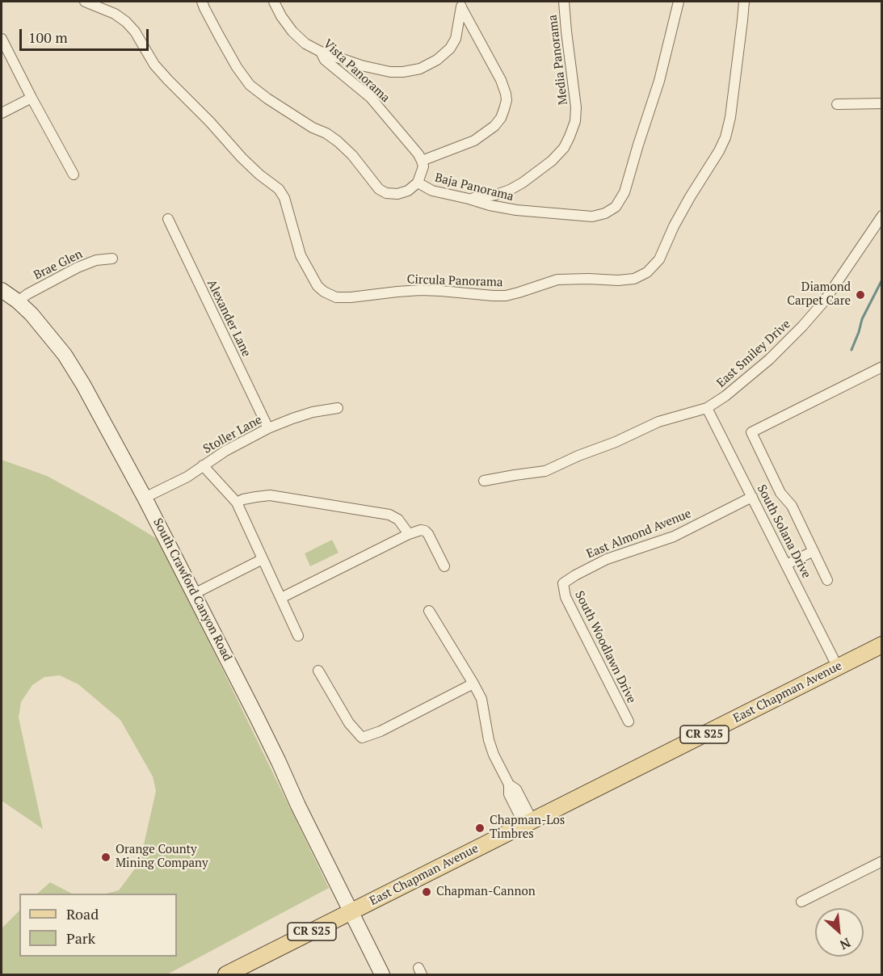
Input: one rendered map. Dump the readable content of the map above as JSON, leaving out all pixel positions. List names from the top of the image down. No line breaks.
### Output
{"streets":{"main road":["South Crawford Canyon Road","East Chapman Avenue","CR S25"],"street":["Media Panorama","Vista Panorama","Baja Panorama","Brae Glen","Circula Panorama","Alexander Lane","East Smiley Drive","Stoller Lane","South Solana Drive","East Almond Avenue","South Woodlawn Drive"]},"crossings":[["Media Panorama","Baja Panorama"],["Brae Glen","South Crawford Canyon Road"],["Alexander Lane","Stoller Lane"],["East Smiley Drive","South Solana Drive"],["Stoller Lane","South Crawford Canyon Road"],["South Solana Drive","East Almond Avenue"],["South Solana Drive","East Chapman Avenue"],["East Almond Avenue","South Woodlawn Drive"],["South Crawford Canyon Road","East Chapman Avenue"]],"places":["Diamond Carpet Care","Chapman-Los Timbres","Orange County Mining Company","Chapman-Cannon"],"legend":["Road","Park"],"scale_bar":"100 m","north":"bottom right"}
